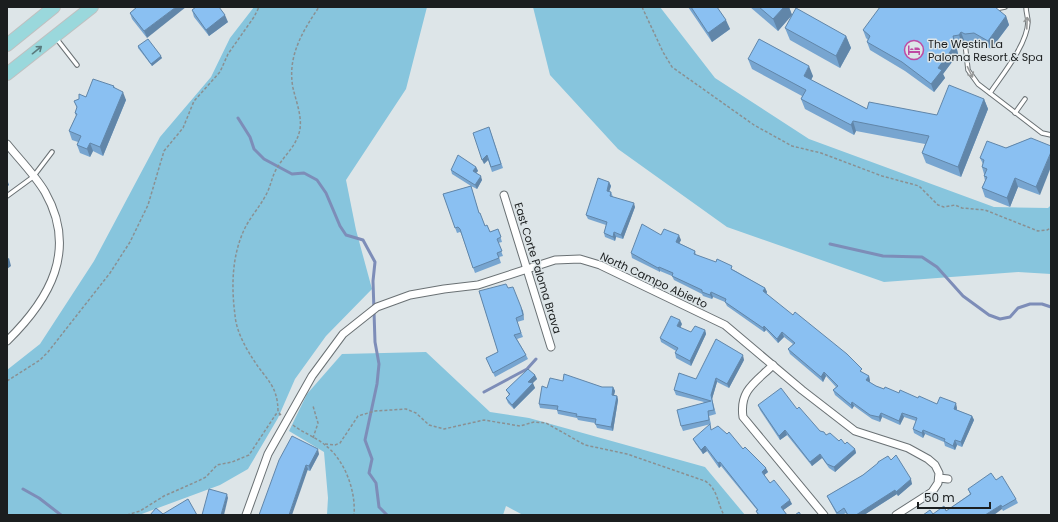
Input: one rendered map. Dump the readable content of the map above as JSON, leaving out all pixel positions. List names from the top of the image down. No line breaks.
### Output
{"streets":{"street":["East Corte Paloma Brava","North Campo Abierto"]},"crossings":[["East Corte Paloma Brava","North Campo Abierto"]],"places":{"hotel":["The Westin La Paloma Resort & Spa"]},"scale_bar":"50 m"}
